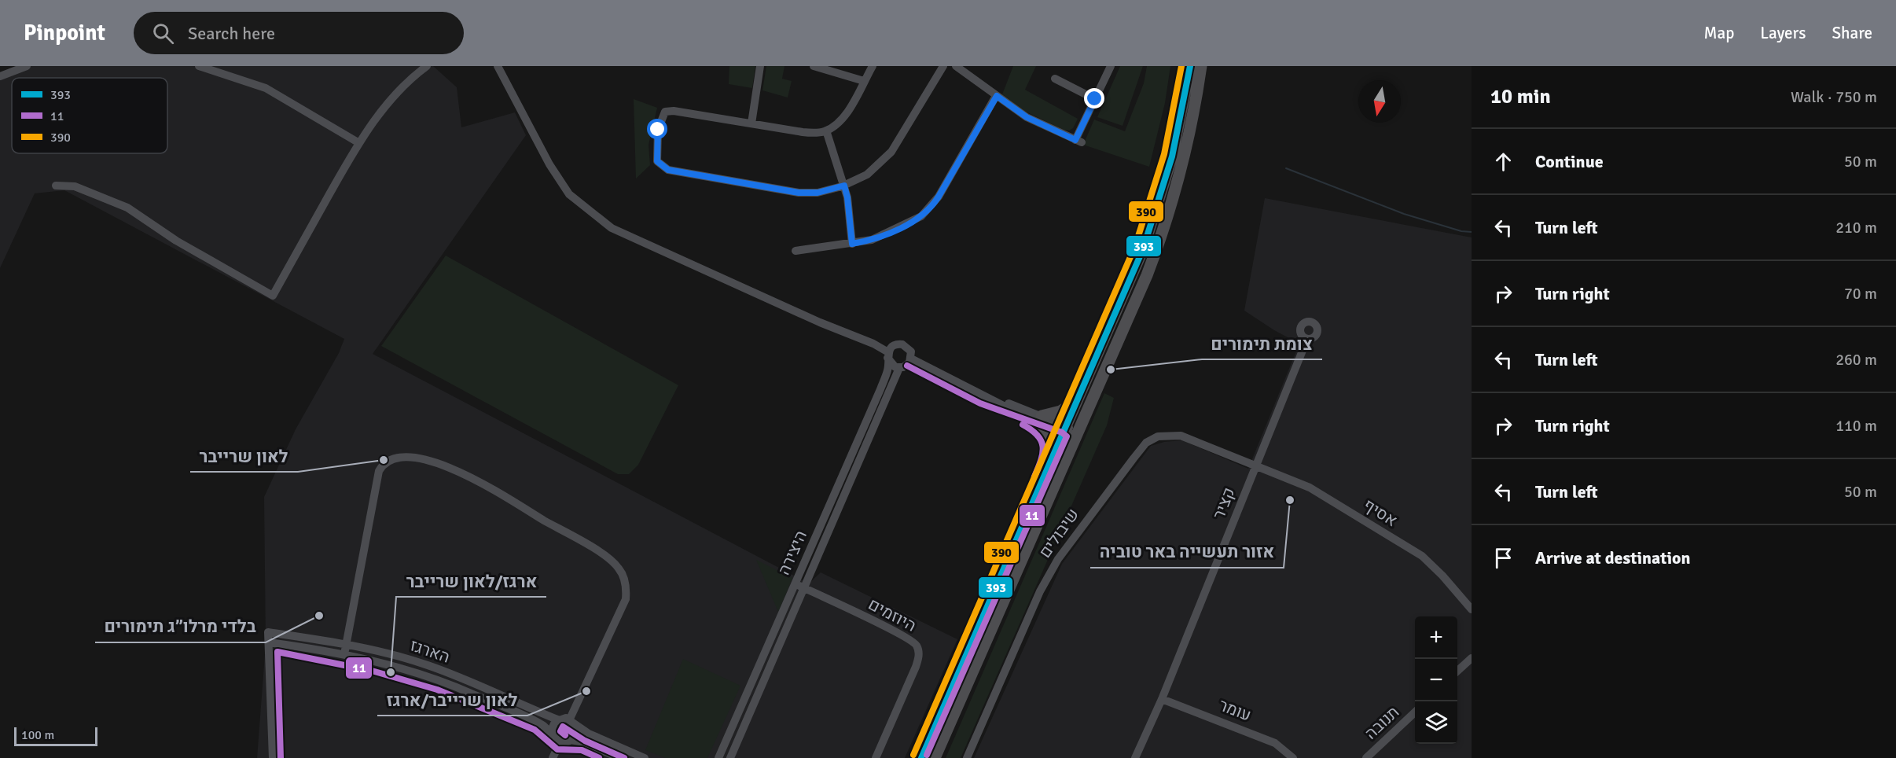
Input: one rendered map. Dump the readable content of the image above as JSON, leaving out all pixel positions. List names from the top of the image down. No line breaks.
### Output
{"streets":{"street":["קציר","אסיף","שיבולים","היצירה","היוזמים","הארגז","עומר","תנובה"]},"crossings":[["קציר","אסיף"],["קציר","שיבולים"],["קציר","עומר"],["אסיף","שיבולים"],["היצירה","היוזמים"]],"places":["צומת תימורים","לאון שרייבר","אזור תעשייה באר טוביה","בלדי מרלו״ג תימורים","ארגז/לאון שרייבר","לאון שרייבר/ארגז"],"lines":["transit line 393","transit line 390","transit line 11"],"legend":["393","11","390"],"scale_bar":"100 m","north":"bottom","page":{"header":"Pinpoint","search":"Search here","nav":["Map","Layers","Share"],"heading":["10 min","Walk · 750 m"],"list":[["Continue","50 m"],["Turn left","210 m"],["Turn right","70 m"],["Turn left","260 m"],["Turn right","110 m"],["Turn left","50 m"],"Arrive at destination"],"map_buttons":["+","−"],"scale":"100 m"}}
